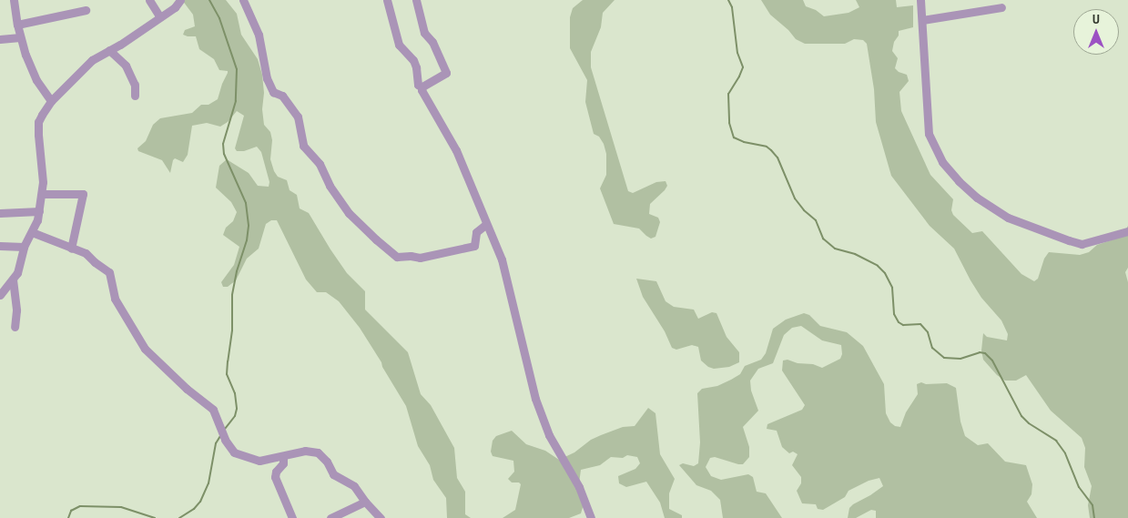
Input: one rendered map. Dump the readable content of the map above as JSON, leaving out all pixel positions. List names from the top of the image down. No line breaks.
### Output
{"north":"top"}
